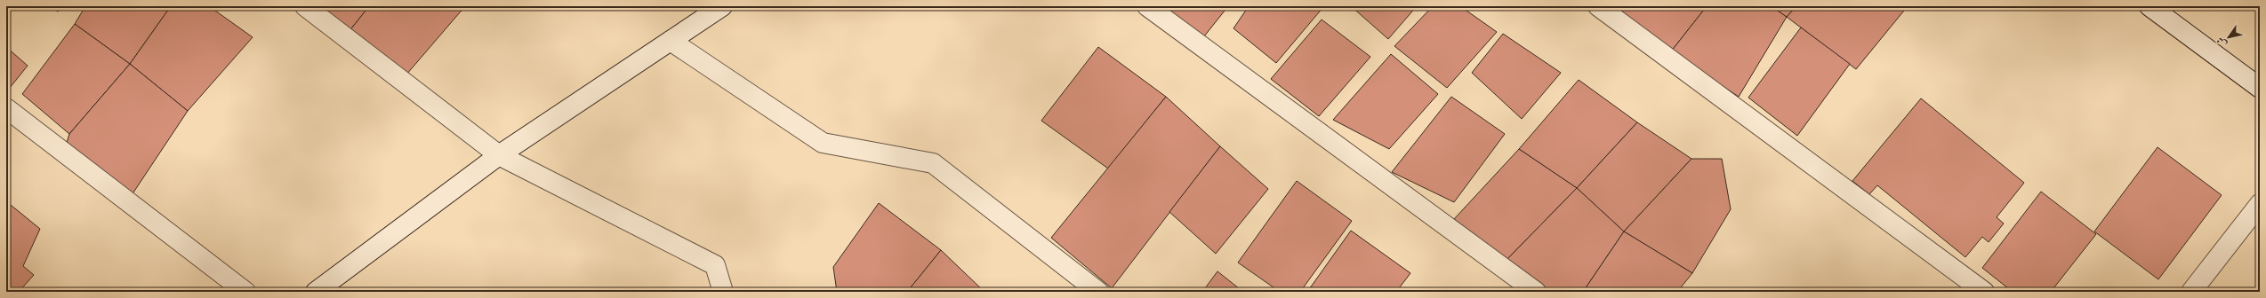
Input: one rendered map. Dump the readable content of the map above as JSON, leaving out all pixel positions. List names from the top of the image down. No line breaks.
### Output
{"north":"bottom left"}
